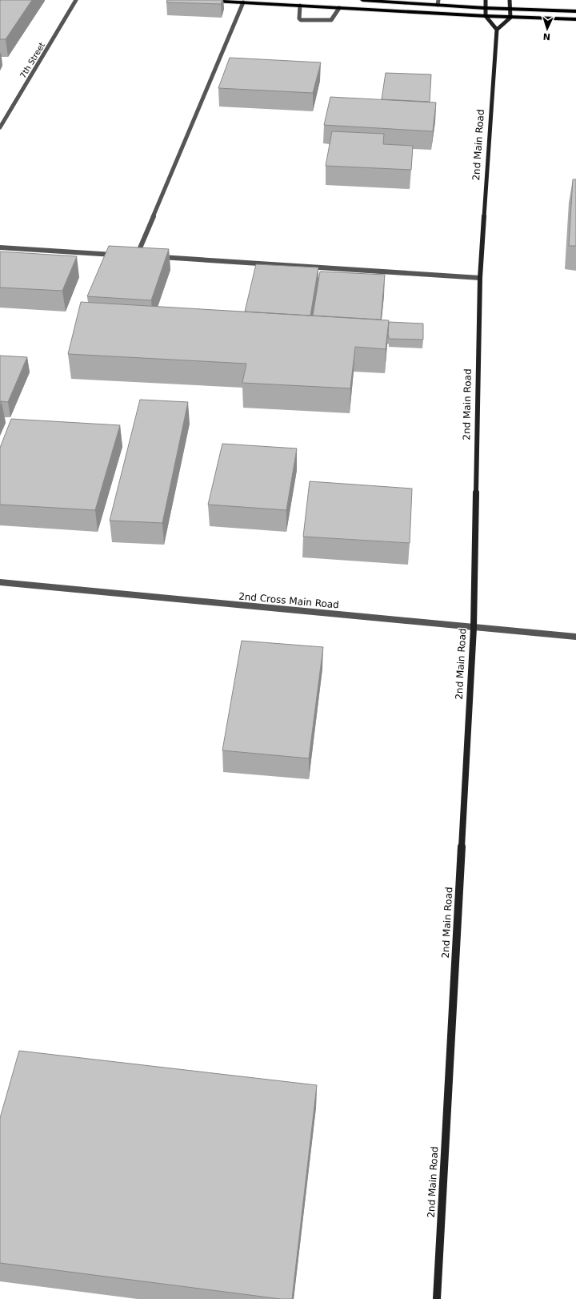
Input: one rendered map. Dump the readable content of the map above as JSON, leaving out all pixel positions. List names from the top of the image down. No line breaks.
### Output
{"streets":{"main road":["2nd Main Road"],"street":["7th Street","2nd Cross Main Road"]},"crossings":[["2nd Main Road","2nd Cross Main Road"]],"north":"bottom"}
